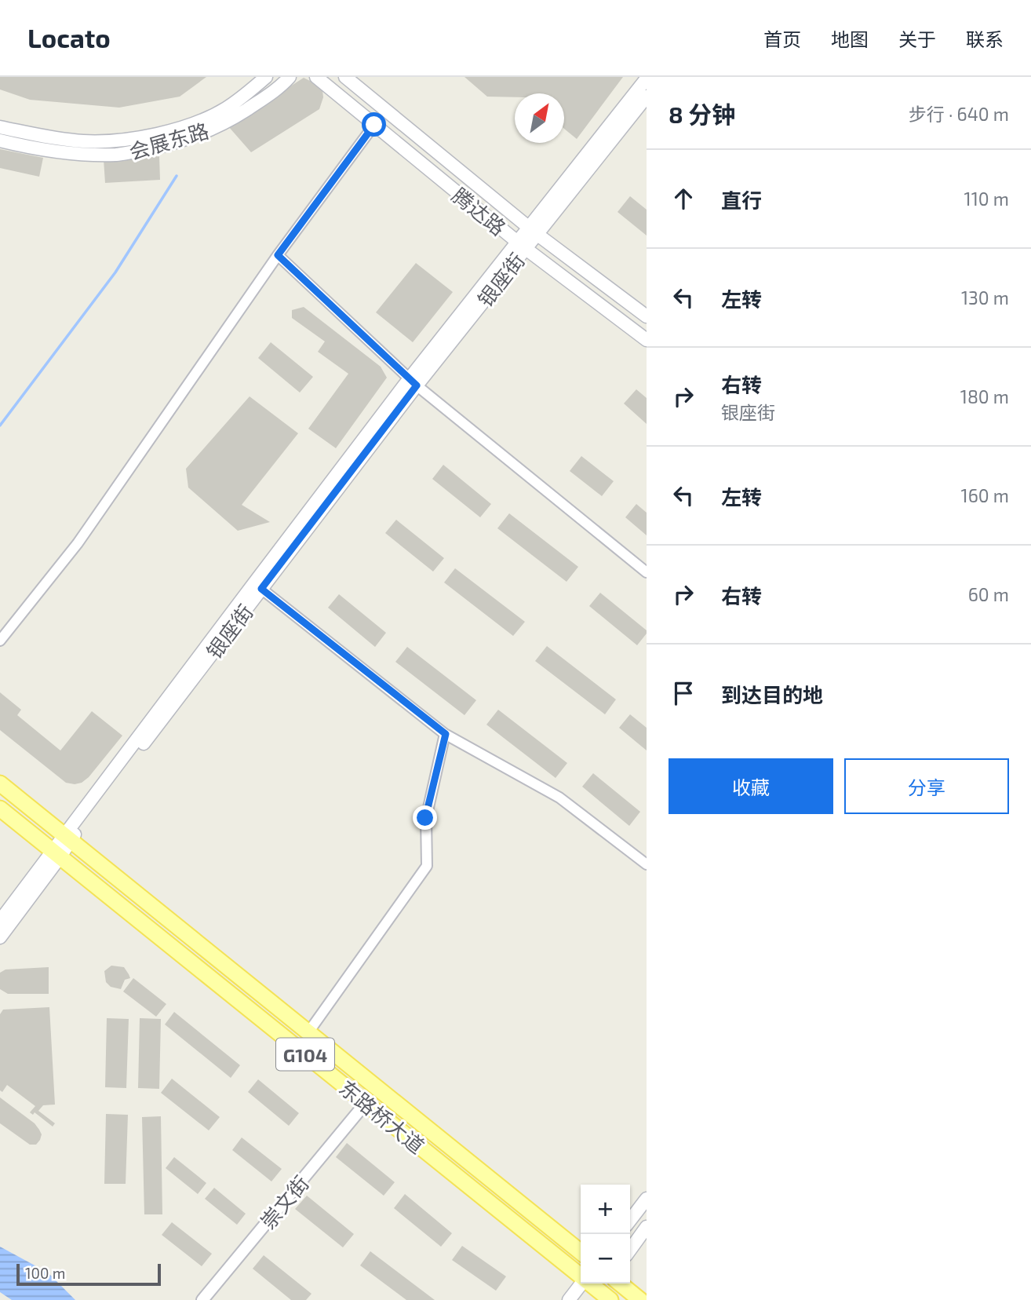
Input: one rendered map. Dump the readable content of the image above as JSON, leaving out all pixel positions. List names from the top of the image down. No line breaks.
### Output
{"streets":{"main road":["会展东路","腾达路","银座街","G104","东路桥大道"],"street":["崇文街"]},"crossings":[["腾达路","银座街"],["银座街","东路桥大道"],["东路桥大道","崇文街"]],"scale_bar":"100 m","north":"top right","page":{"header":"Locato","nav":["首页","地图","关于","联系"],"heading":["8 分钟","步行 · 640 m"],"list":[["直行","110 m"],["左转","130 m"],["右转","银座街","180 m"],["左转","160 m"],["右转","60 m"],"到达目的地"],"buttons":["收藏","分享"],"map_buttons":["+","−"],"scale":"100 m"}}
